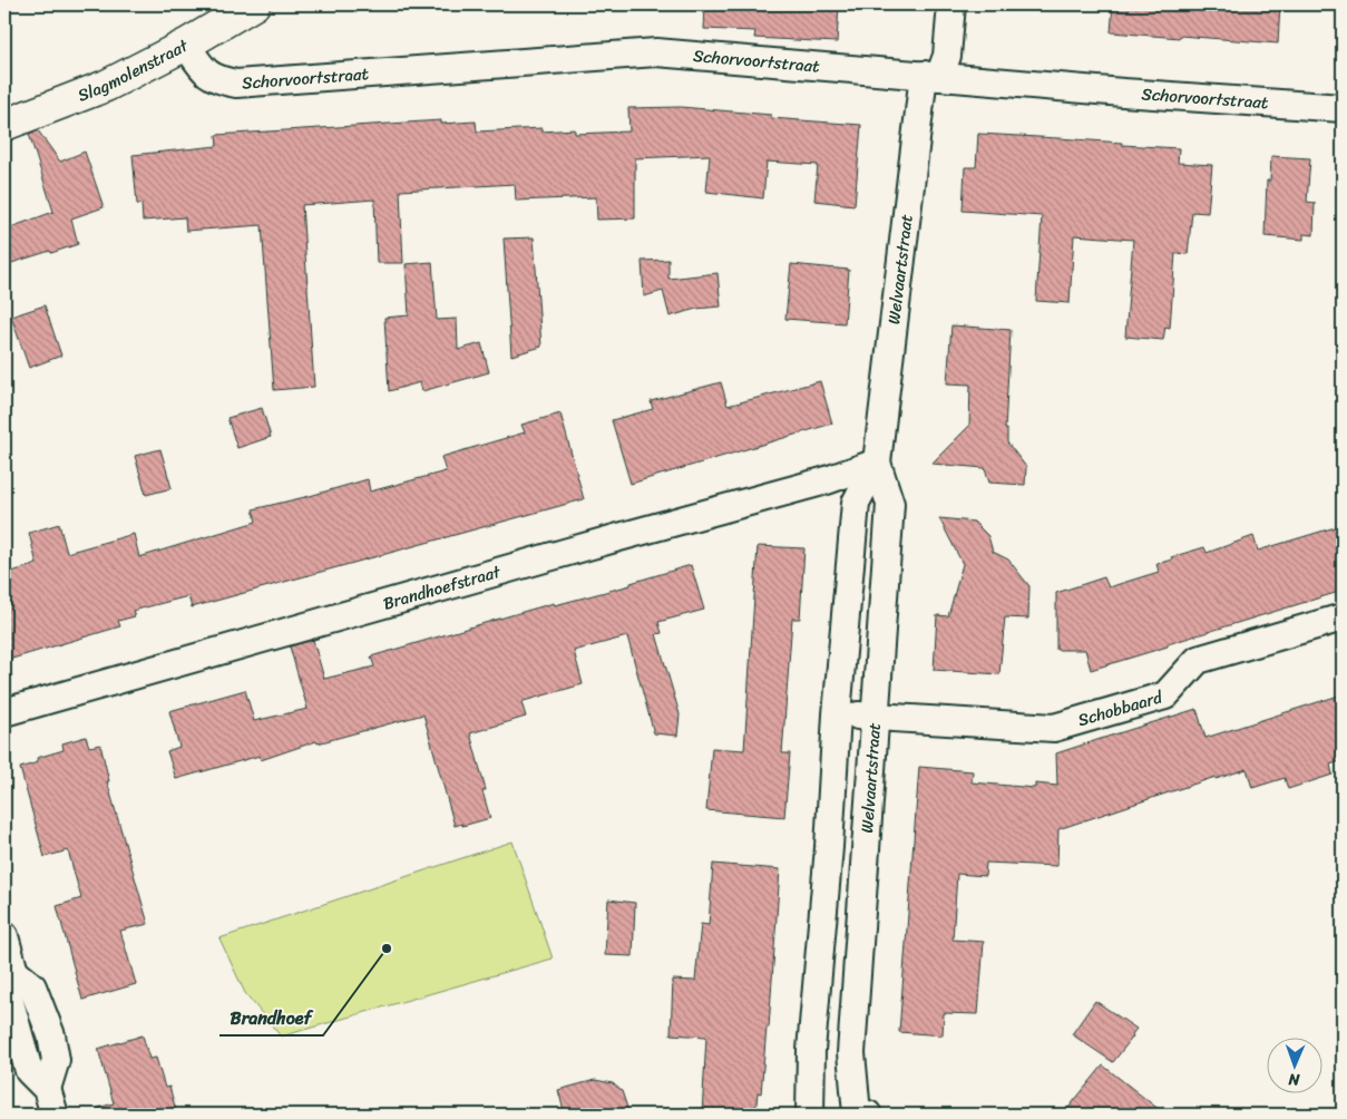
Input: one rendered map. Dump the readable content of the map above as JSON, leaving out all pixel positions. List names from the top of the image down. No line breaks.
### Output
{"streets":{"street":["Schorvoortstraat","Slagmolenstraat","Welvaartstraat","Brandhoefstraat","Schobbaard"]},"crossings":[["Schorvoortstraat","Slagmolenstraat"],["Schorvoortstraat","Welvaartstraat"],["Welvaartstraat","Brandhoefstraat"],["Welvaartstraat","Schobbaard"]],"places":["Brandhoef"],"north":"bottom"}
